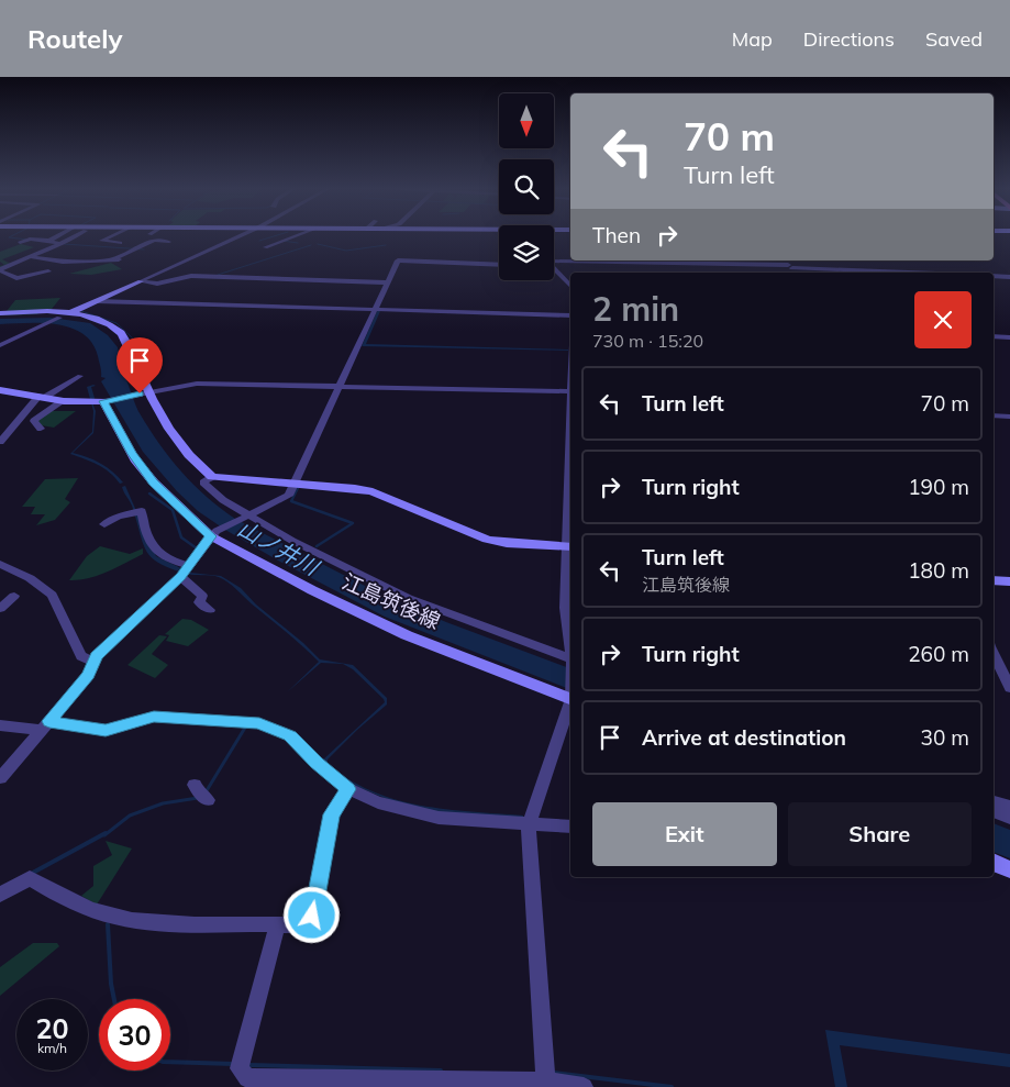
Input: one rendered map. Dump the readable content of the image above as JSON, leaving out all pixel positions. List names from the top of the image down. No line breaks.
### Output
{"streets":{"main road":["江島筑後線"]},"water":["山ノ井川"],"north":"bottom","page":{"header":"Routely","nav":["Map","Directions","Saved"],"turn":["70 m","Turn left"],"then":"Then","heading":["2 min","730 m · 15:20"],"list":[{"name":"Turn left","value":"70 m"},{"name":"Turn right","value":"190 m"},{"name":"Turn left","note":"江島筑後線","value":"180 m"},{"name":"Turn right","value":"260 m"},{"name":"Arrive at destination","value":"30 m"}],"buttons":["Exit","Share"],"speed":"20 km/h","limit":"30"}}
